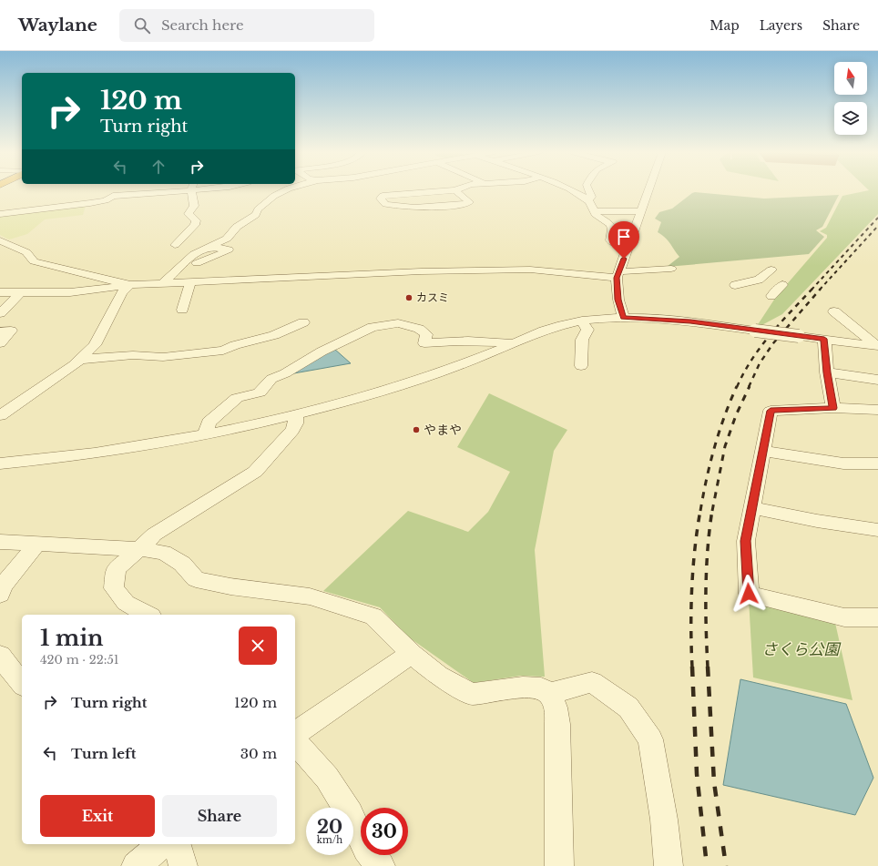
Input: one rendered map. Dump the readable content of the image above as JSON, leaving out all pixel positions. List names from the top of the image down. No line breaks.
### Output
{"parks":["さくら公園"],"places":["カスミ","やまや"],"north":"top","page":{"header":"Waylane","search":"Search here","nav":["Map","Layers","Share"],"turn":["120 m","Turn right"],"heading":["1 min","420 m · 22:51"],"list":[{"name":"Turn right","value":"120 m"},{"name":"Turn left","value":"30 m"}],"buttons":["Exit","Share"],"speed":"20 km/h","limit":"30"}}
